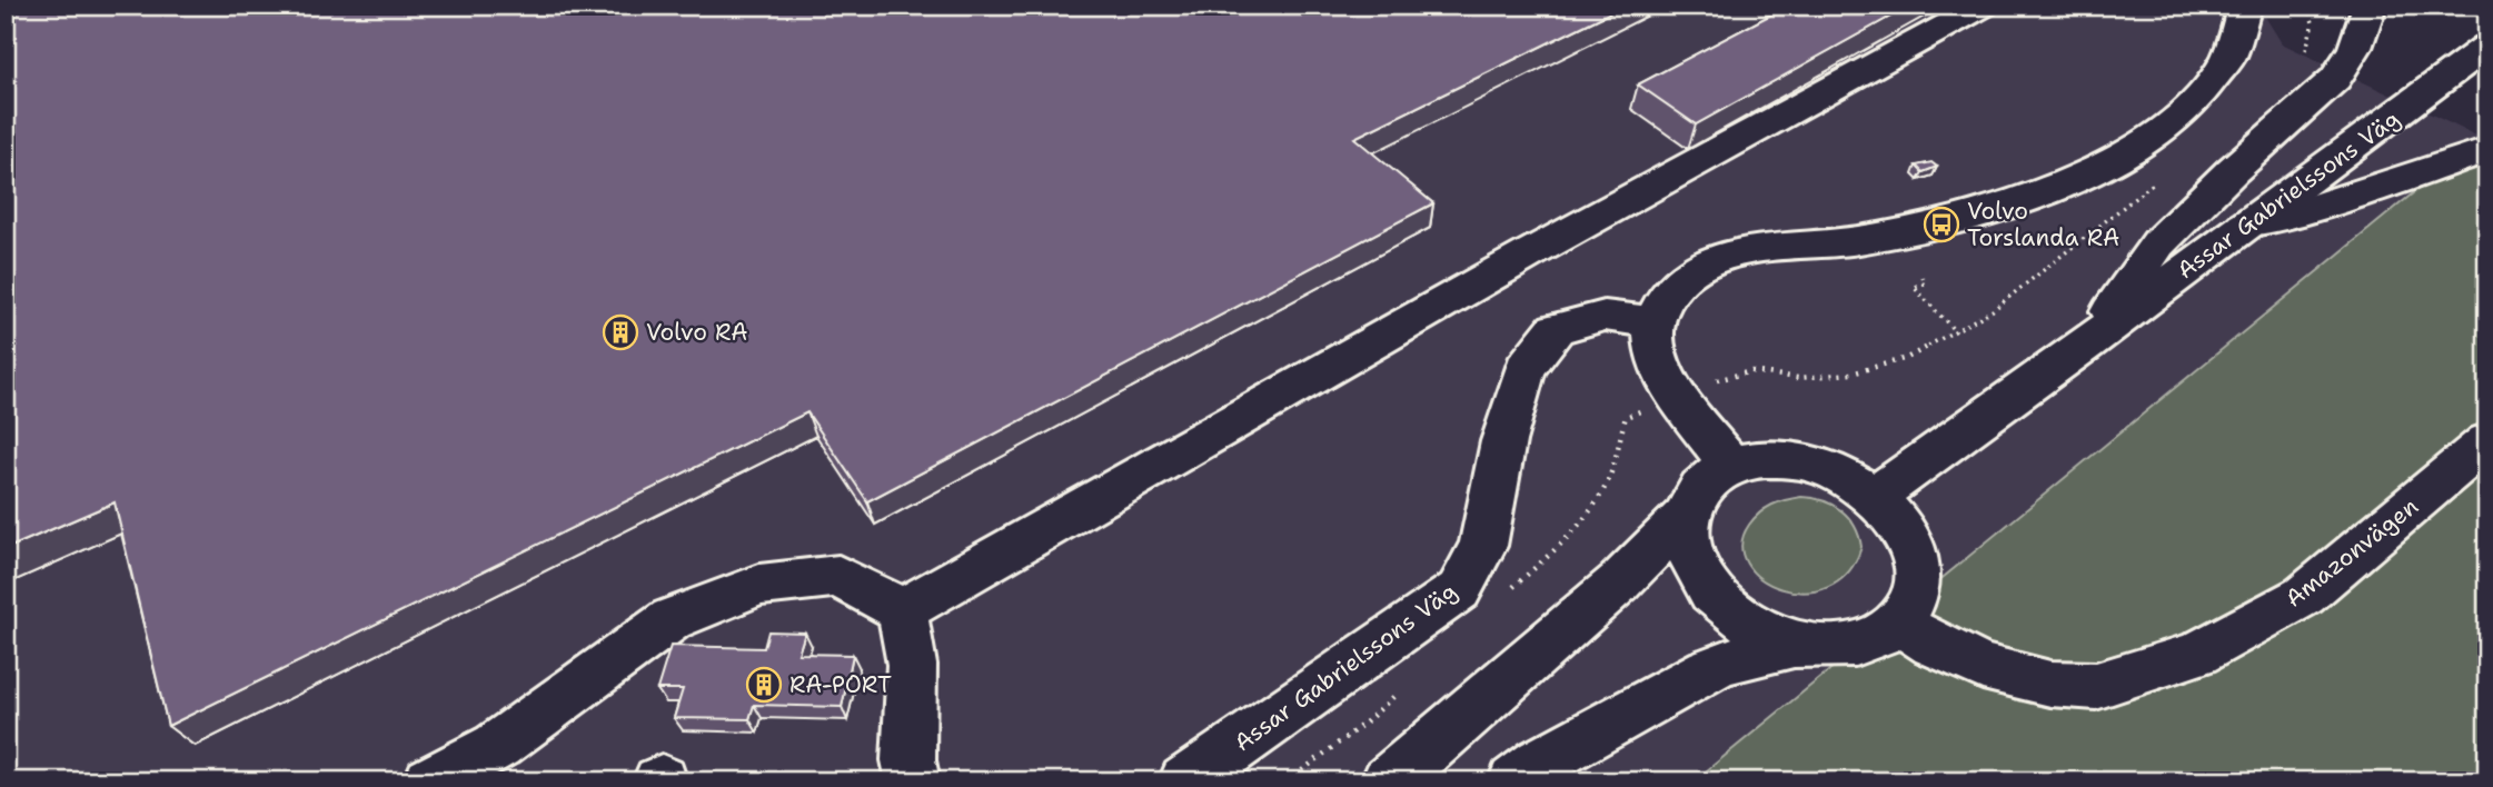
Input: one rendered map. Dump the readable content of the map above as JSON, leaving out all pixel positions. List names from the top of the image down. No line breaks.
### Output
{"streets":{"main road":["Assar Gabrielssons Väg","Amazonvägen"]},"crossings":[["Assar Gabrielssons Väg","Amazonvägen"]],"places":{"bus stop":["Volvo Torslanda RA"],"building":["Volvo RA","RA-PORT"]}}
